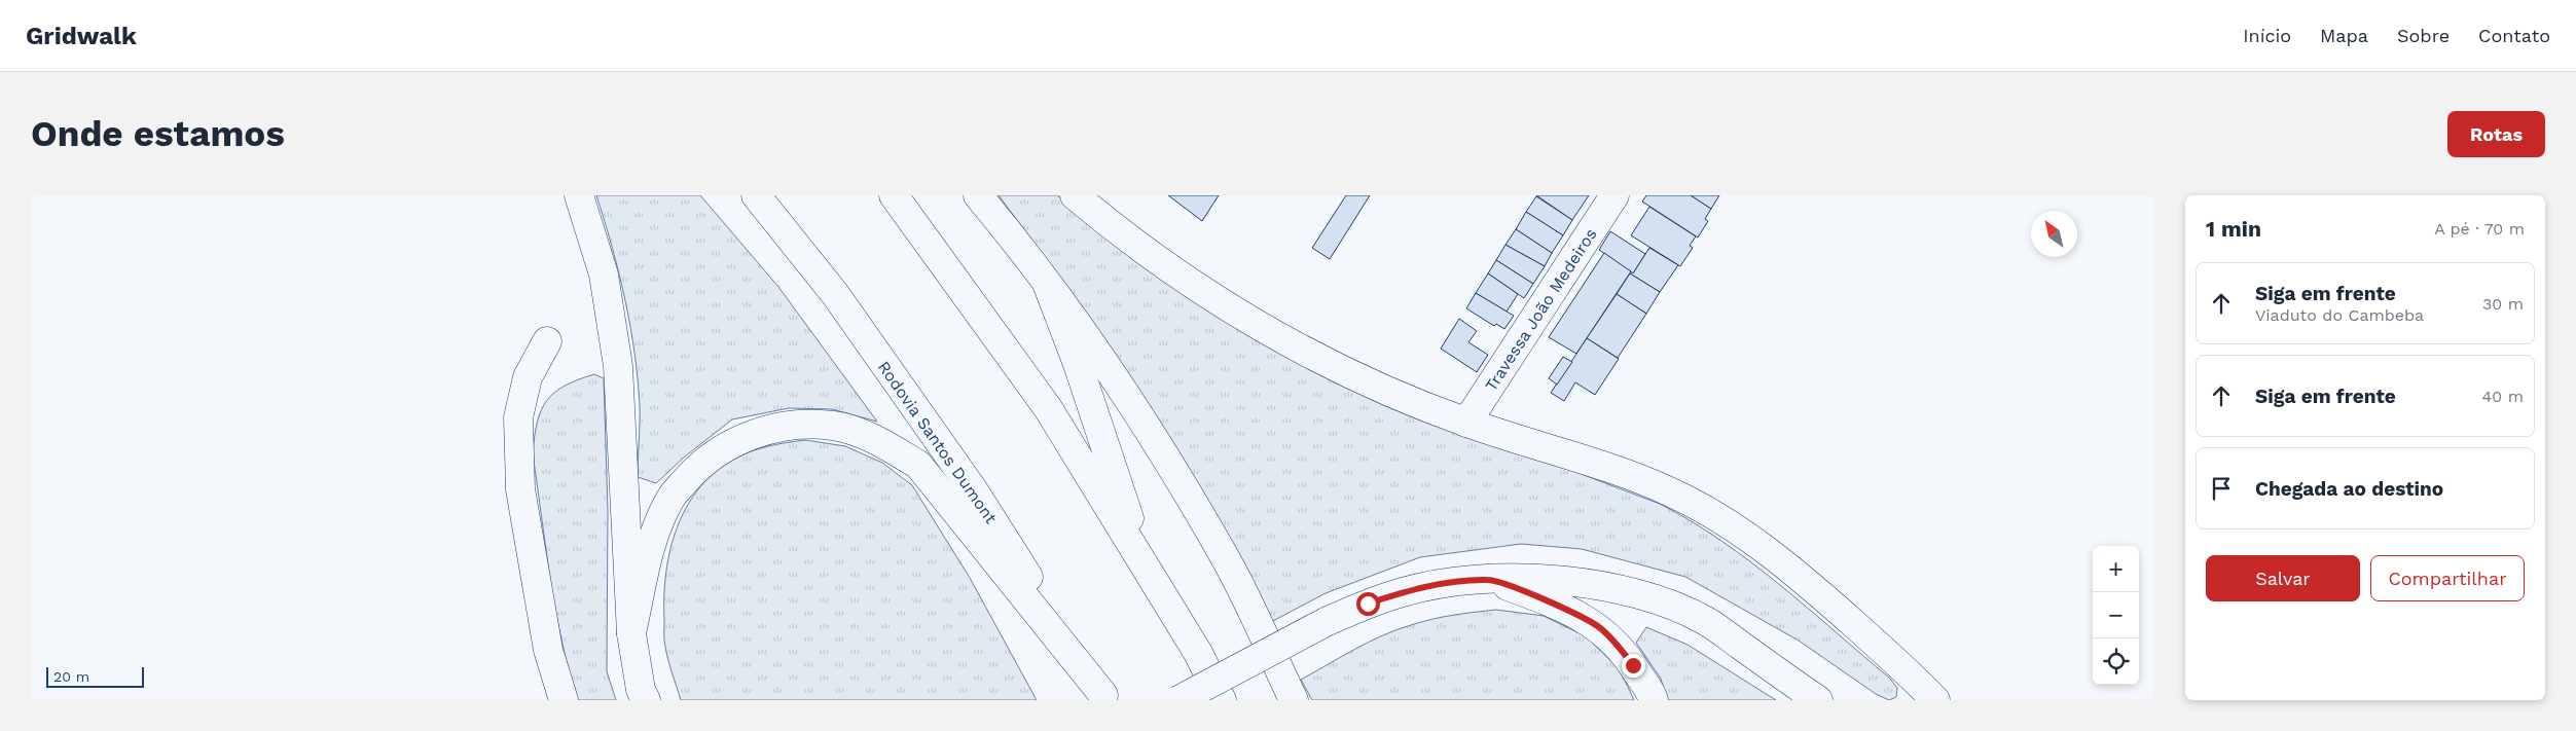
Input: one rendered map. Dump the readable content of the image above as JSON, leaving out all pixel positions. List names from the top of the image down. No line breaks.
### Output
{"streets":{"main road":["Travessa João Medeiros","Rodovia Santos Dumont"]},"scale_bar":"20 m","north":"top left","page":{"header":"Gridwalk","nav":["Início","Mapa","Sobre","Contato"],"buttons":["Rotas",["Salvar","Compartilhar"]],"title":"Onde estamos","heading":["1 min","A pé · 70 m"],"list":[["Siga em frente","Viaduto do Cambeba","30 m"],["Siga em frente","40 m"],"Chegada ao destino"],"map_buttons":["+","−"],"scale":"20 m"}}
